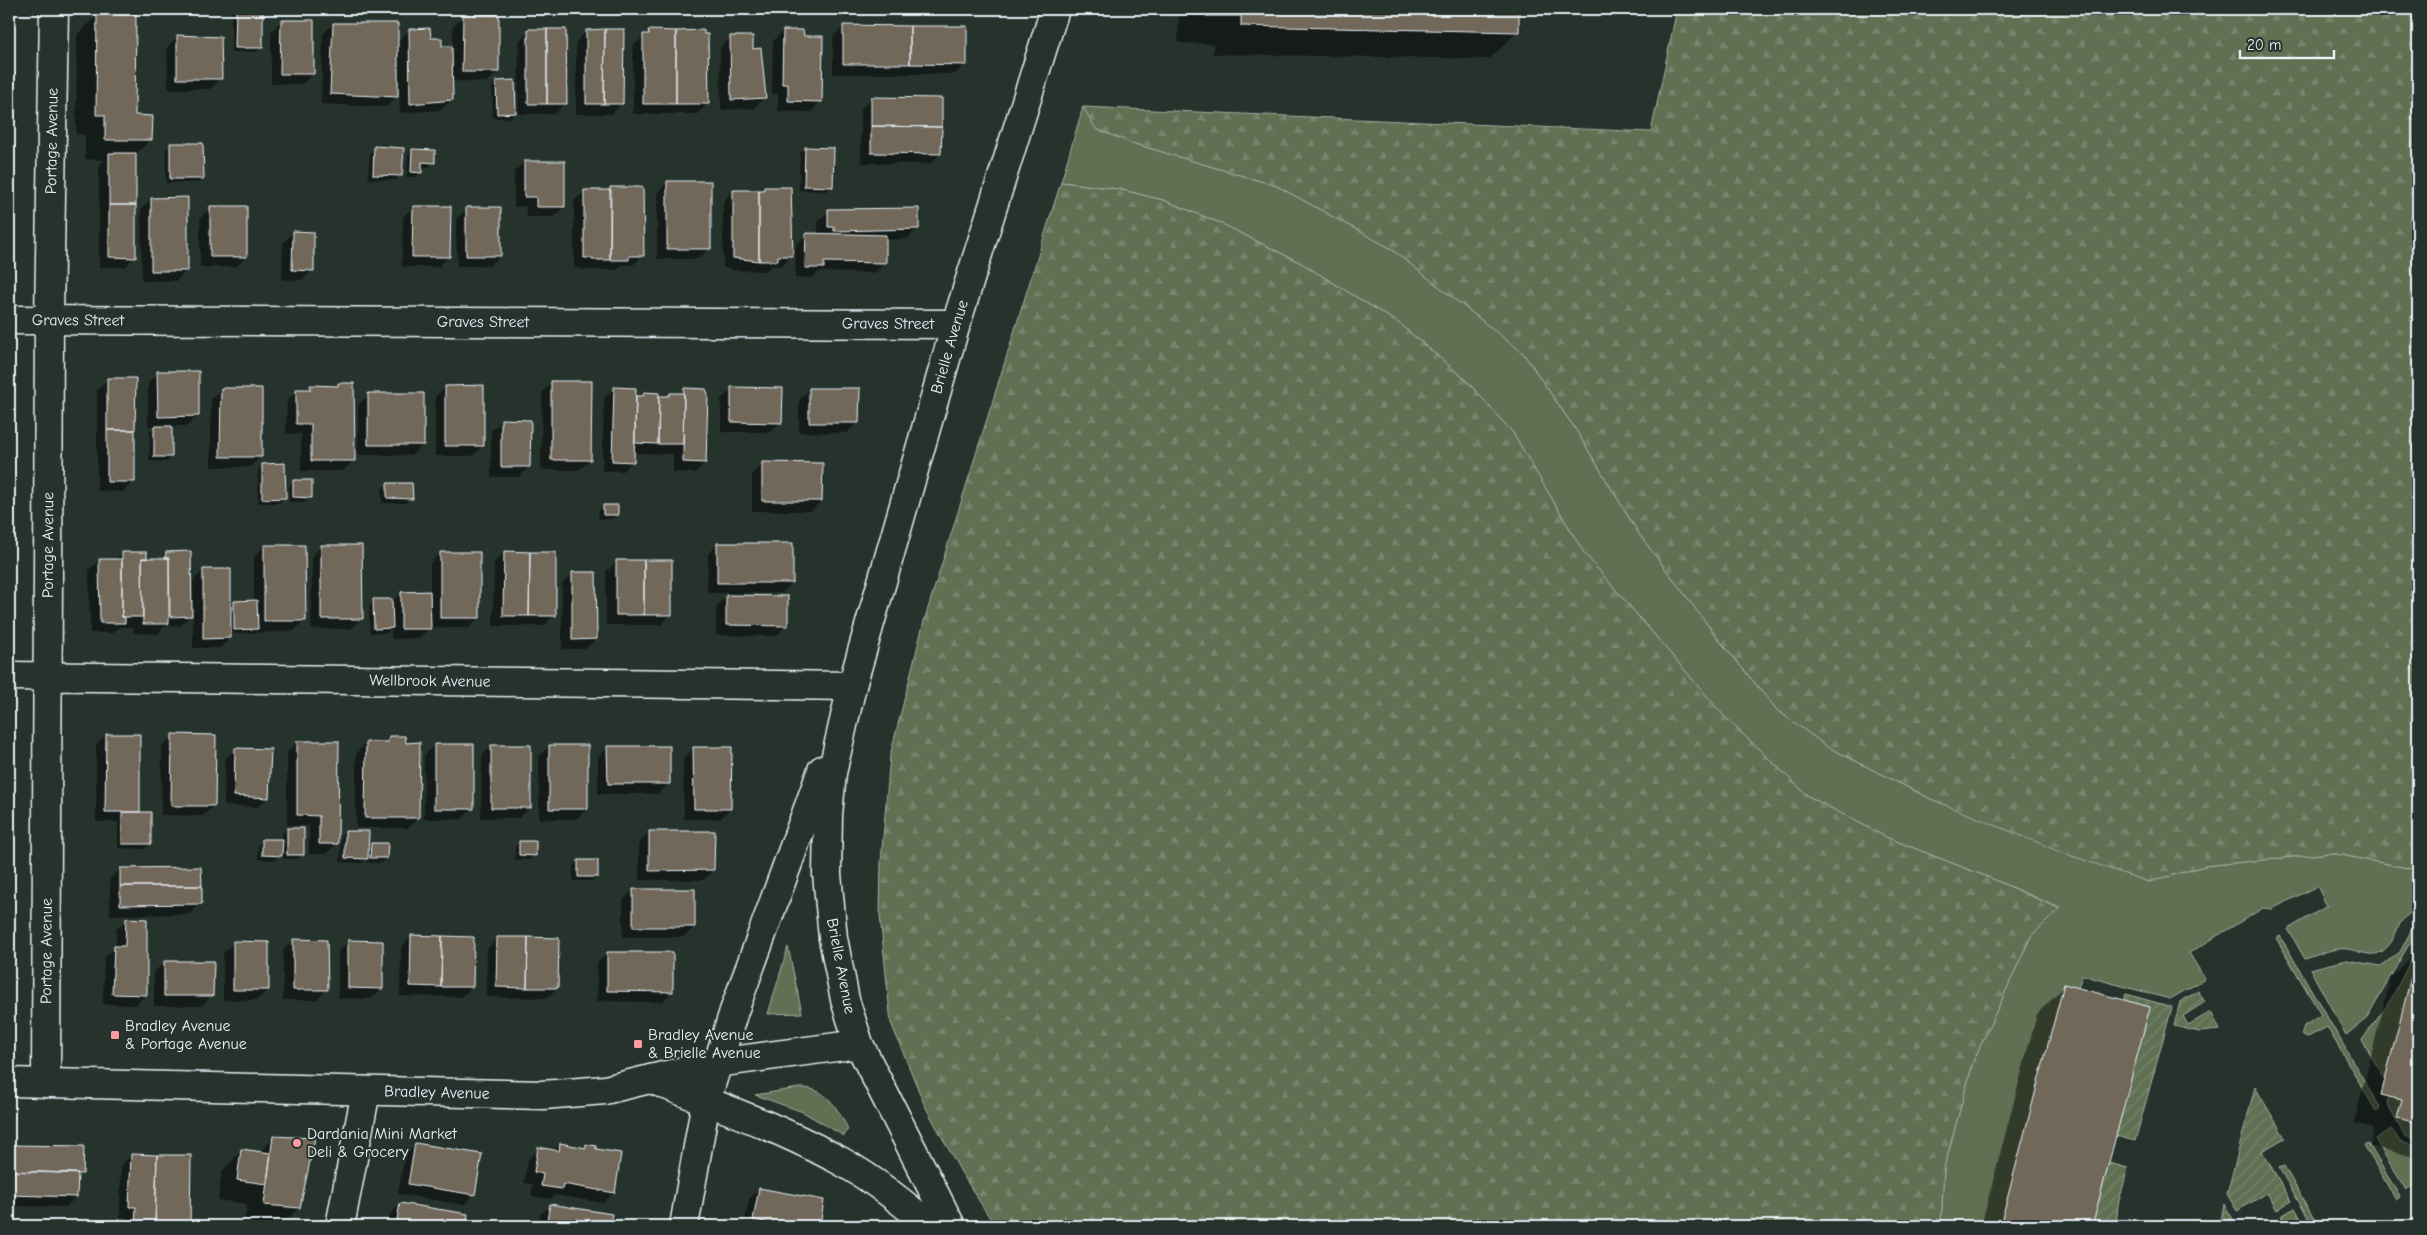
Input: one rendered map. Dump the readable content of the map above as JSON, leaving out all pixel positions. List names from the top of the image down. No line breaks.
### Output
{"streets":{"street":["Portage Avenue","Graves Street","Brielle Avenue","Wellbrook Avenue","Bradley Avenue"]},"crossings":[["Portage Avenue","Graves Street"],["Portage Avenue","Wellbrook Avenue"],["Portage Avenue","Bradley Avenue"],["Graves Street","Brielle Avenue"],["Brielle Avenue","Wellbrook Avenue"],["Brielle Avenue","Bradley Avenue"]],"places":{"transit":["Bradley Avenue & Portage Avenue","Bradley Avenue & Brielle Avenue"],"other":["Dardania Mini Market Deli & Grocery"]},"scale_bar":"20 m"}
